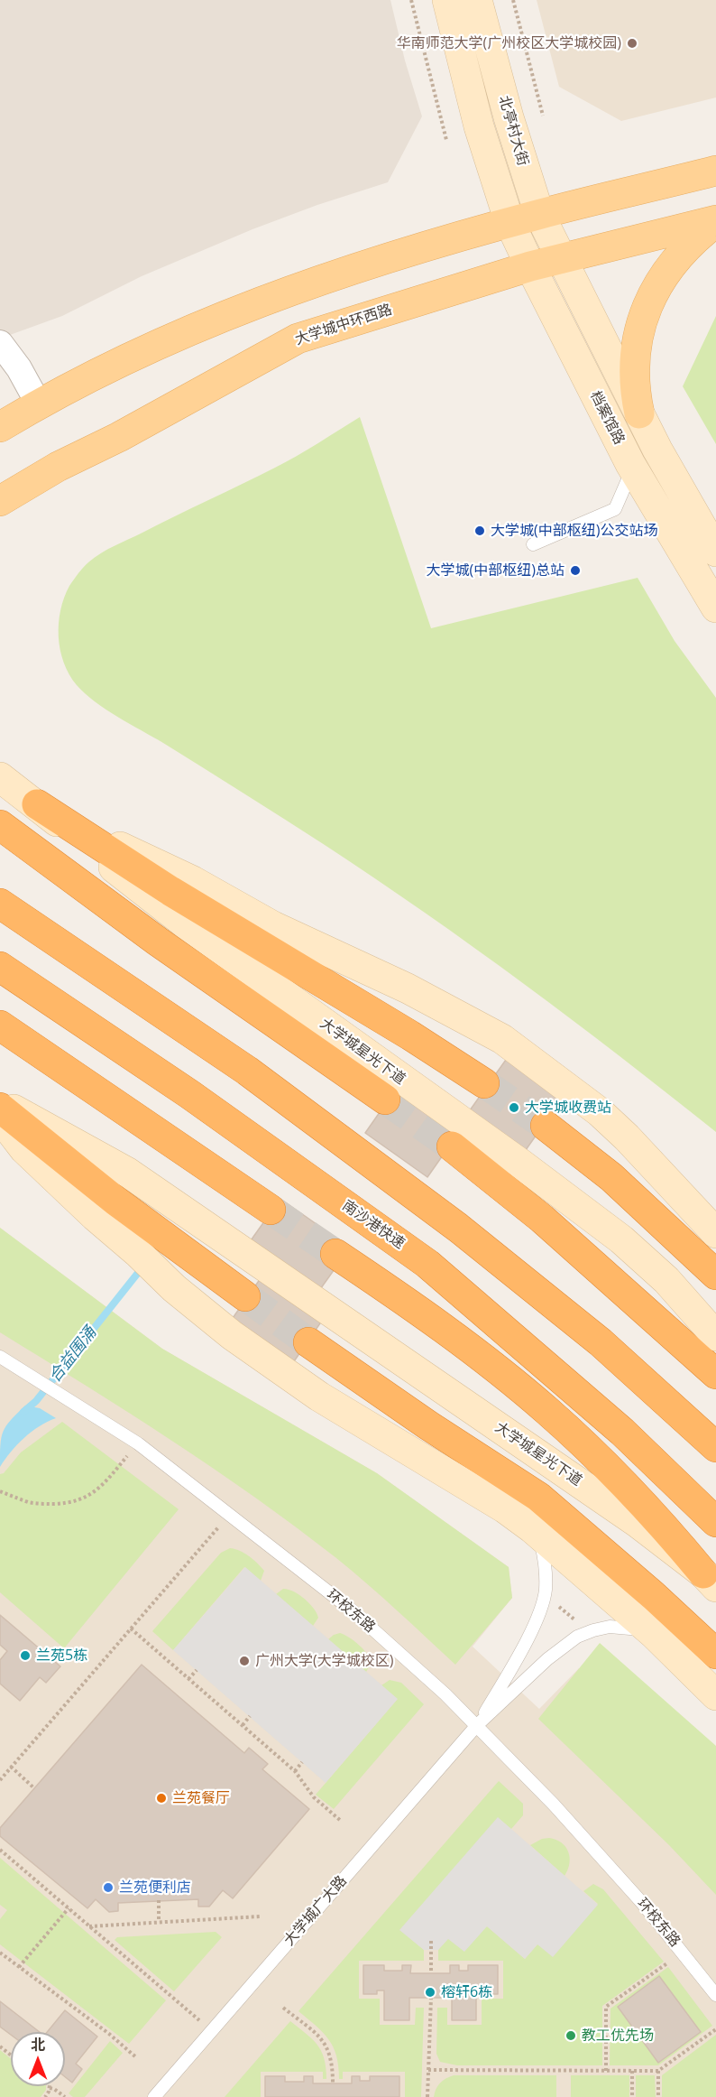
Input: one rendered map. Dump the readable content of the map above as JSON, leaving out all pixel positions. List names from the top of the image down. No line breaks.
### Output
{"streets":{"highway":["南沙港快速"],"main road":["北亭村大街","大学城中环西路","档案馆路","大学城星光下道"],"lane":["环校东路","大学城广大路"]},"crossings":[["北亭村大街","大学城中环西路"],["北亭村大街","档案馆路"],["大学城中环西路","档案馆路"],["环校东路","大学城广大路"]],"water":["合益围涌"],"places":["华南师范大学(广州校区大学城校园)","大学城(中部枢纽)公交站场","大学城(中部枢纽)总站","大学城收费站","兰苑5栋","广州大学(大学城校区)","兰苑餐厅","兰苑便利店","榕轩6栋","教工优先场"],"north":"top"}
